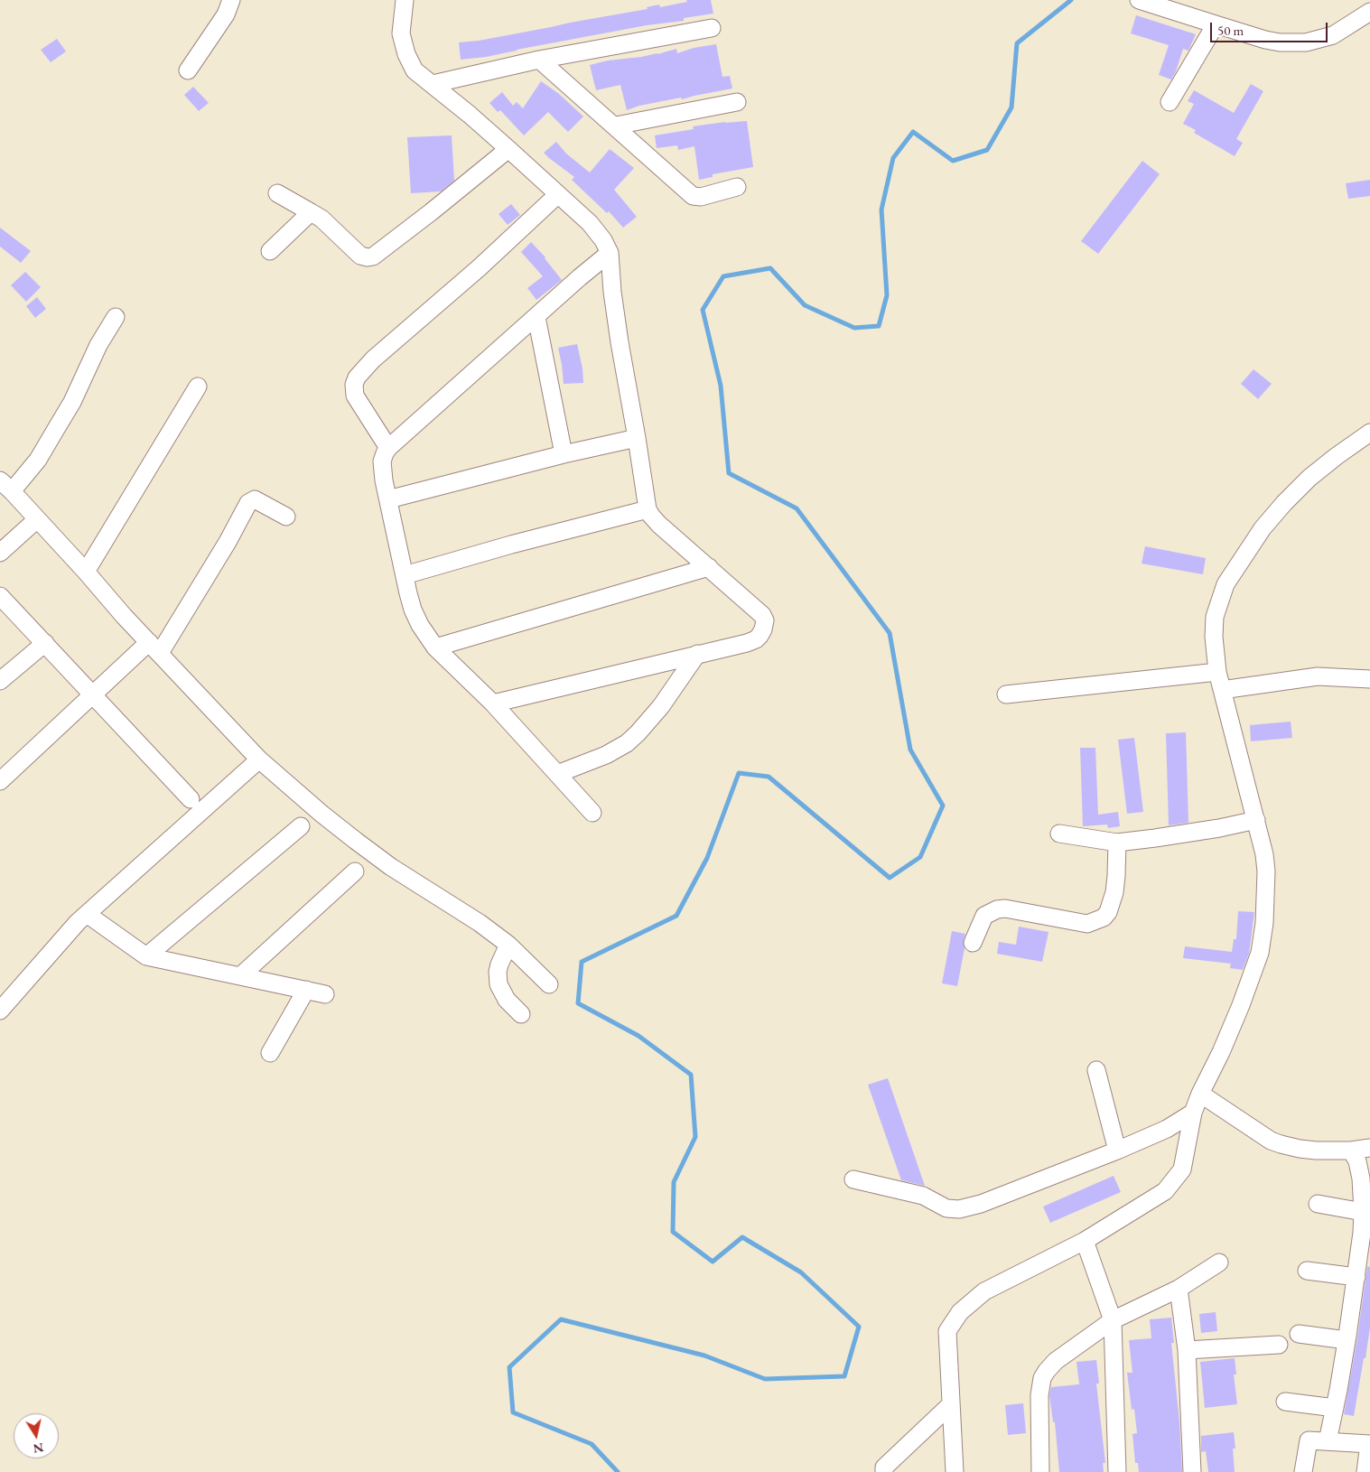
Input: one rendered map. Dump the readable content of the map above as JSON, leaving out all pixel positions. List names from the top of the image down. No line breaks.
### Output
{"scale_bar":"50 m","north":"bottom"}
